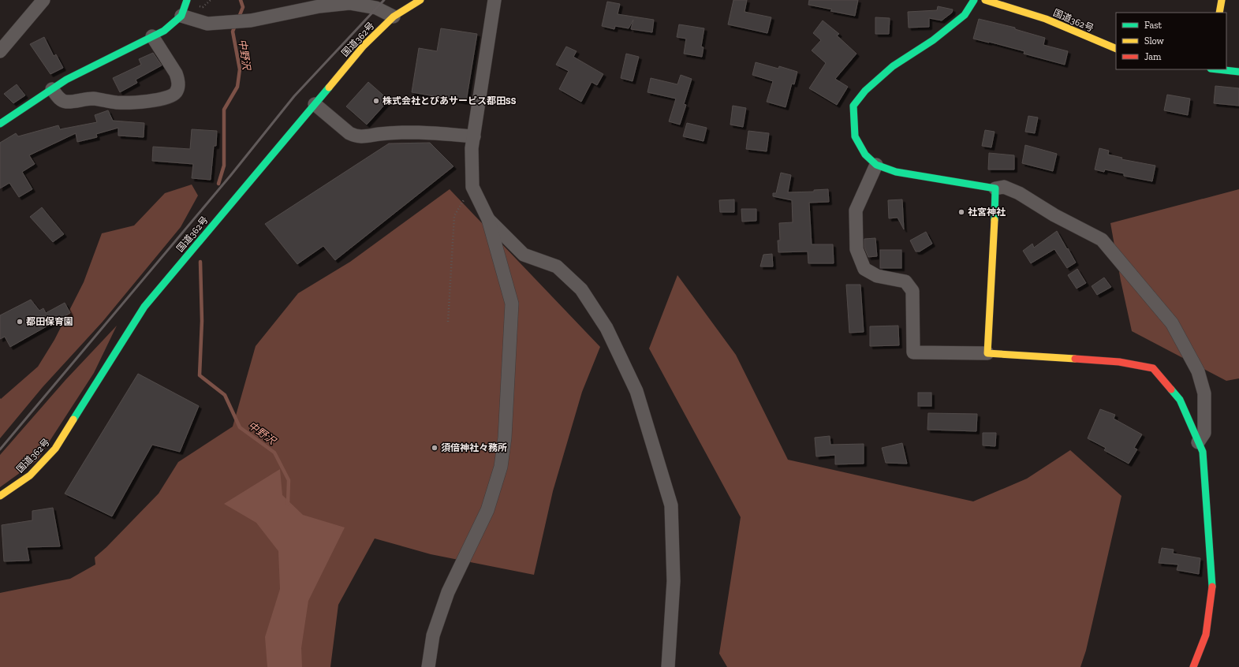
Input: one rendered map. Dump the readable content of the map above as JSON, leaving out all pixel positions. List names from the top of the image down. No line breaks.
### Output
{"streets":{"main road":["国道362号"]},"water":["中野沢"],"places":["株式会社とぴあサービス都田SS","社宮神社","都田保育園","須倍神社々務所"],"legend":["Fast","Slow","Jam"]}
